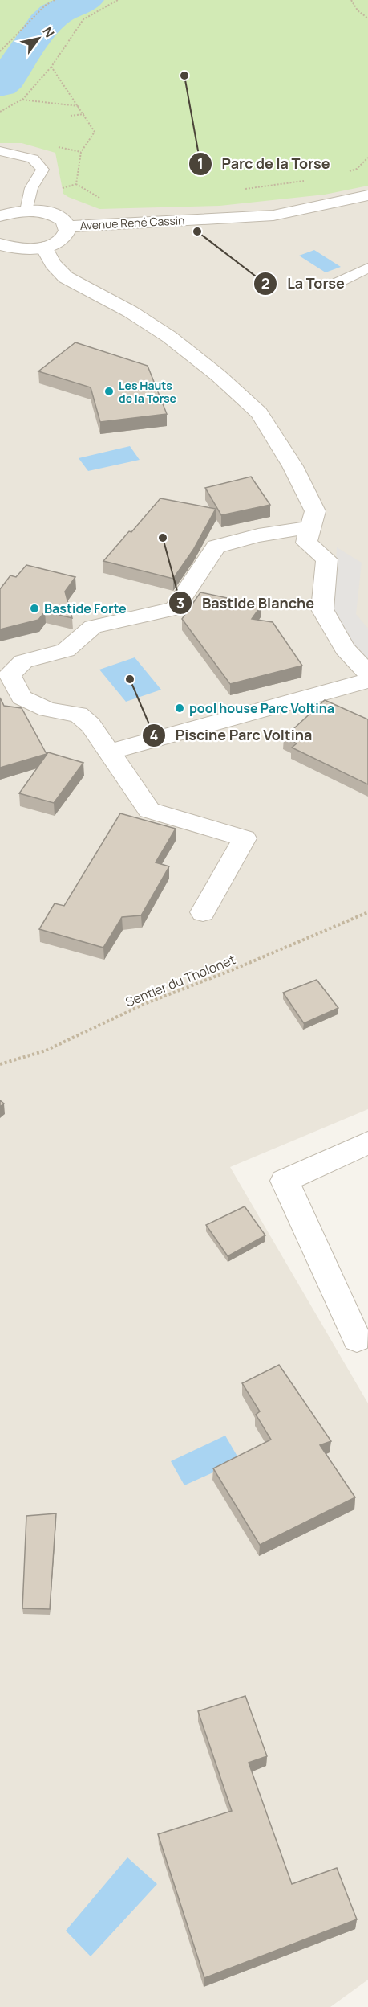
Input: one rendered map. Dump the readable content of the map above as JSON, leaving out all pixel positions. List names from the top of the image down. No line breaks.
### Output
{"streets":{"street":["Avenue René Cassin"],"path":["Sentier du Tholonet"]},"places":["Parc de la Torse","La Torse","Les Hauts de la Torse","Bastide Blanche","Bastide Forte","Piscine Parc Voltina","pool house Parc Voltina"],"north":"top right"}
